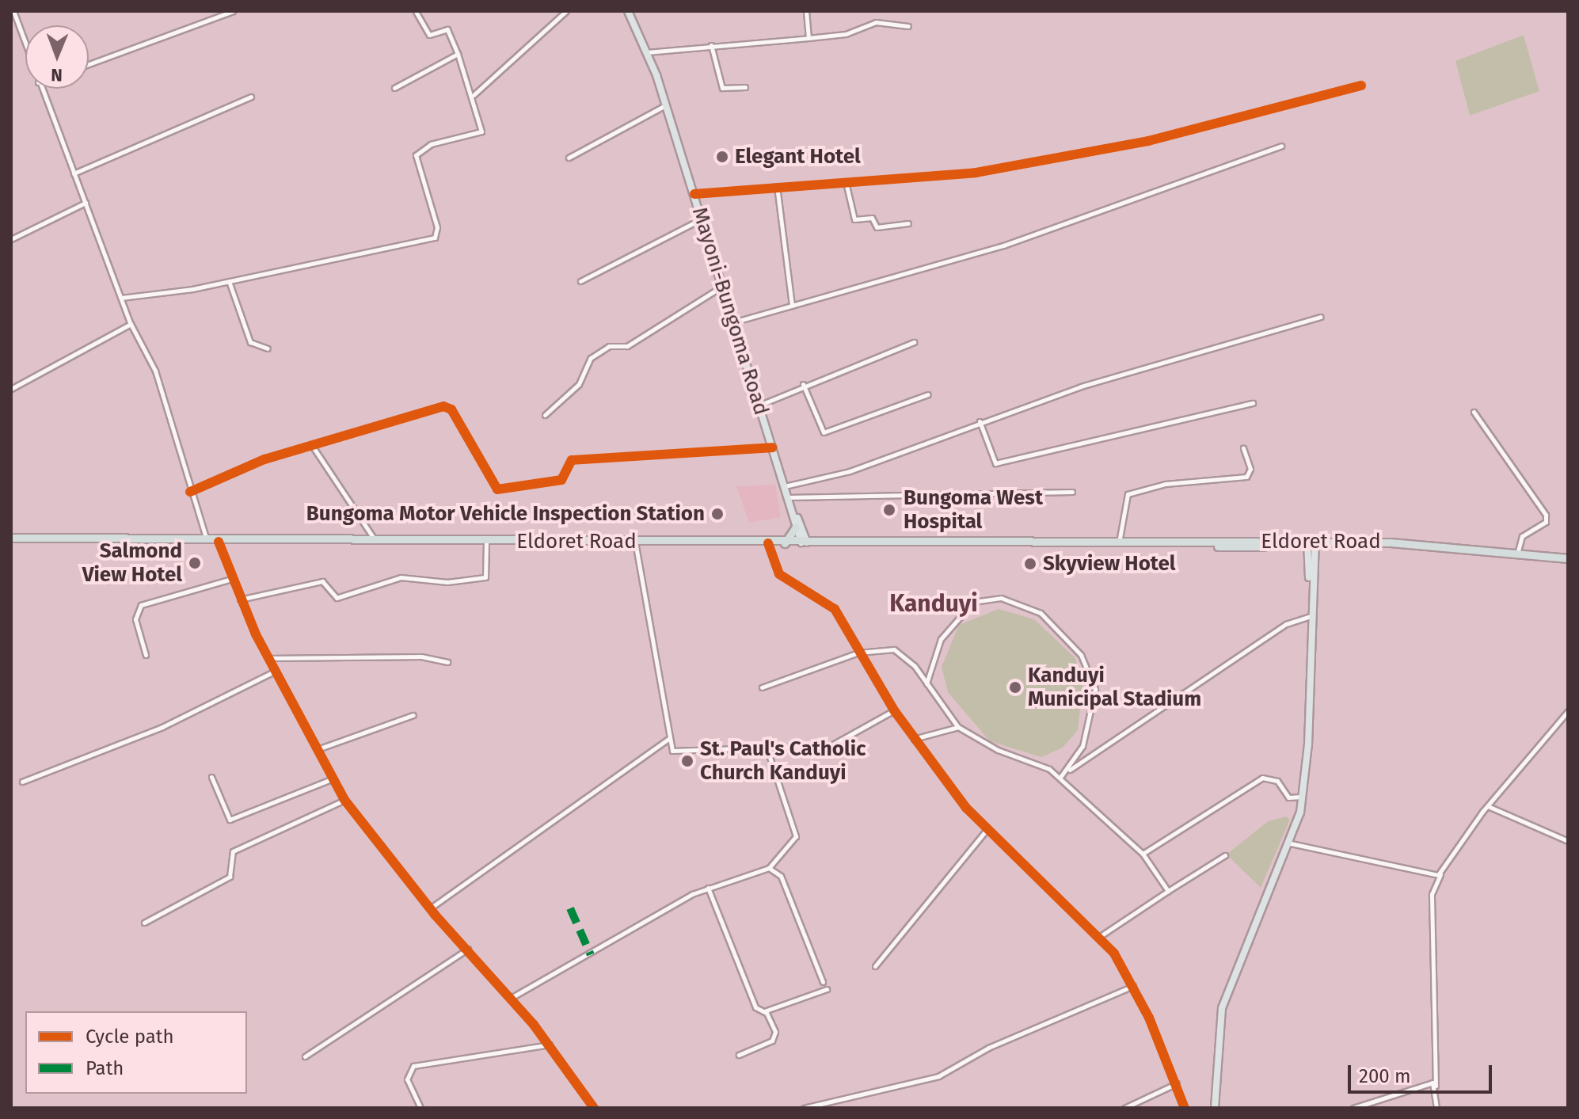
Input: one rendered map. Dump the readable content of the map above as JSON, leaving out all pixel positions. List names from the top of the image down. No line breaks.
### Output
{"streets":{"highway":["Eldoret Road"],"main road":["Mayoni-Bungoma Road"]},"districts":["Kanduyi"],"places":["Elegant Hotel","Bungoma West Hospital","Bungoma Motor Vehicle Inspection Station","Salmond View Hotel","Skyview Hotel","Kanduyi Municipal Stadium","St. Paul's Catholic Church Kanduyi"],"legend":["Cycle path","Path"],"scale_bar":"200 m","north":"bottom"}
